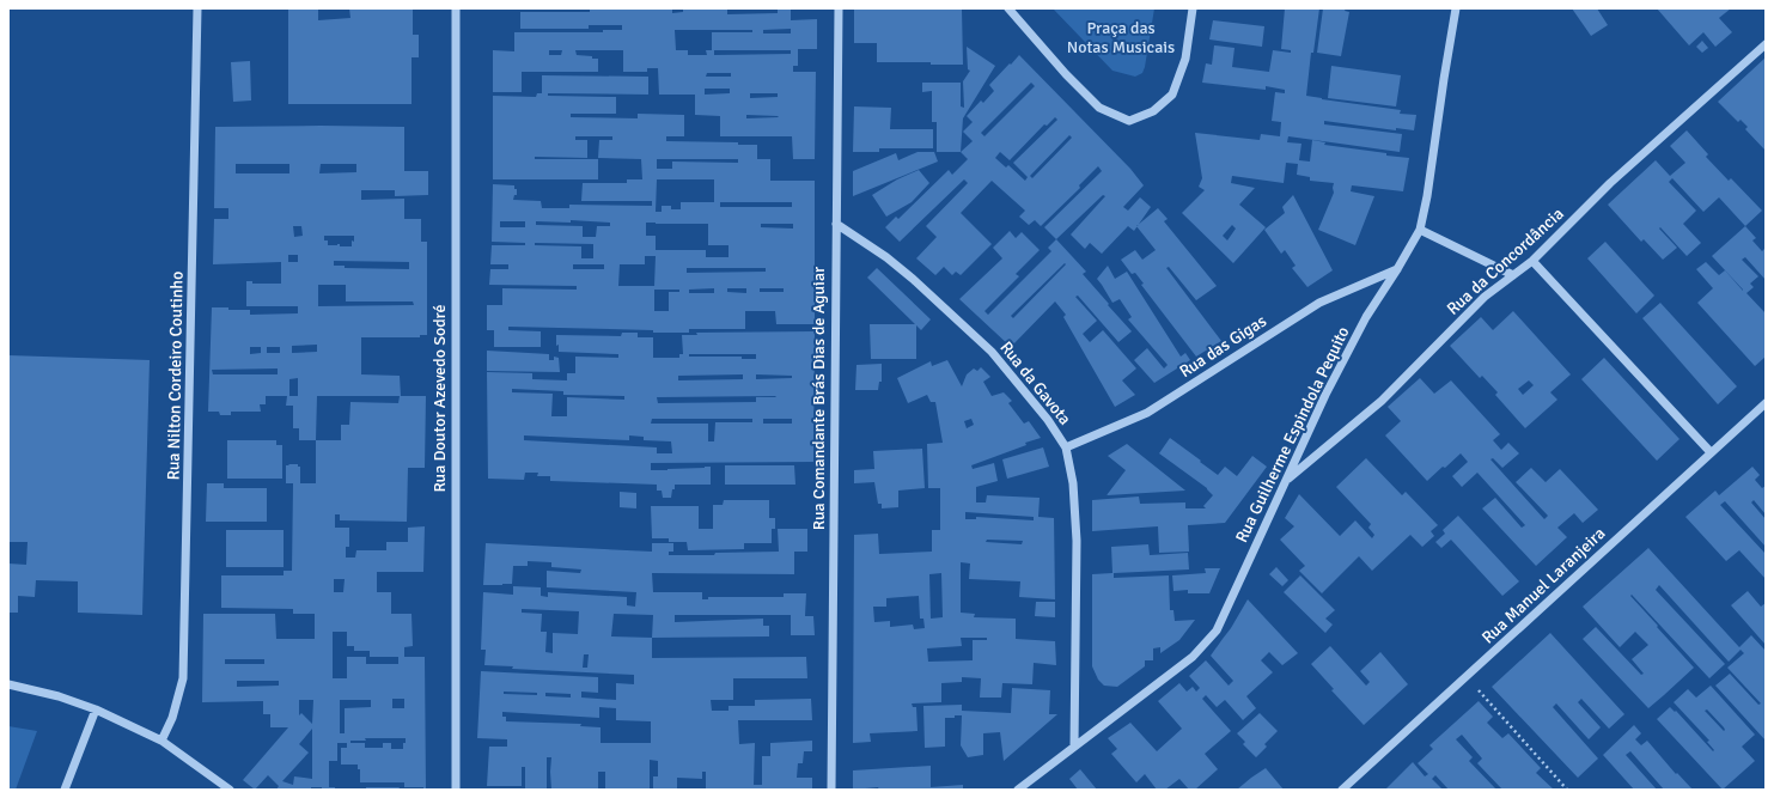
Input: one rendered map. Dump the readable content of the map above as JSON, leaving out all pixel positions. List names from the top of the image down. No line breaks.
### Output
{"streets":{"street":["Rua da Concordância","Rua das Gigas","Rua Nilton Cordeiro Coutinho","Rua da Gavota","Rua Doutor Azevedo Sodré","Rua Comandante Brás Dias de Aguiar","Rua Guilherme Espindola Pequito","Rua Manuel Laranjeira"]},"crossings":[["Rua da Concordância","Rua Guilherme Espindola Pequito"],["Rua das Gigas","Rua da Gavota"],["Rua das Gigas","Rua Guilherme Espindola Pequito"],["Rua da Gavota","Rua Comandante Brás Dias de Aguiar"],["Rua da Gavota","Rua Guilherme Espindola Pequito"]],"parks":["Praça das Notas Musicais"]}
